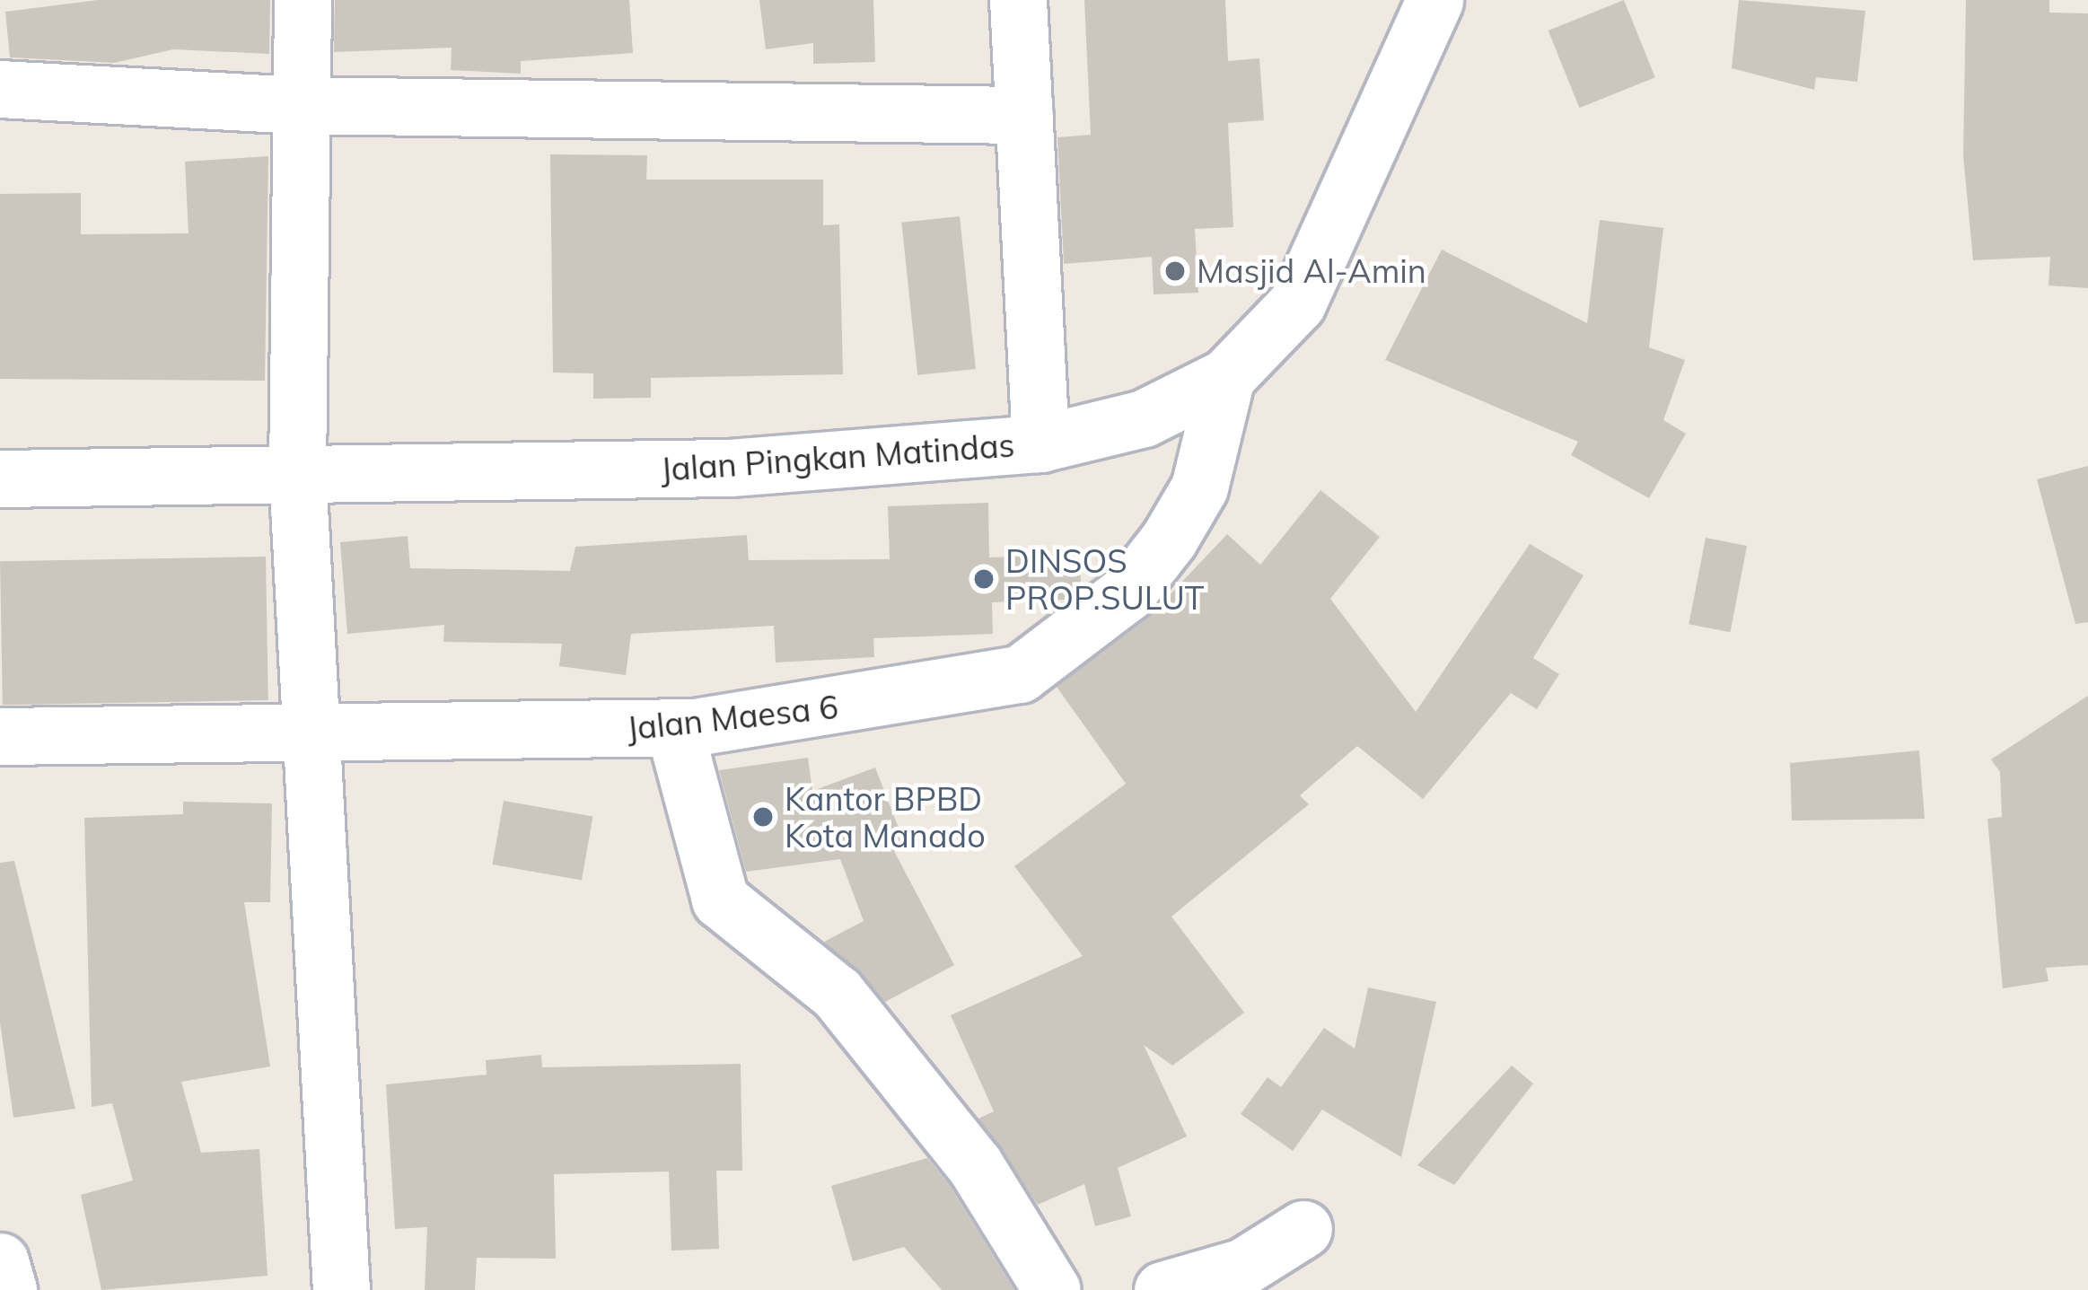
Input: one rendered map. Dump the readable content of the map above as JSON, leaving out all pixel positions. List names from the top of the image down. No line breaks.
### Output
{"streets":{"street":["Jalan Pingkan Matindas","Jalan Maesa 6"]},"crossings":[["Jalan Pingkan Matindas","Jalan Maesa 6"]],"places":["Masjid Al-Amin","DINSOS PROP.SULUT","Kantor BPBD Kota Manado"]}
